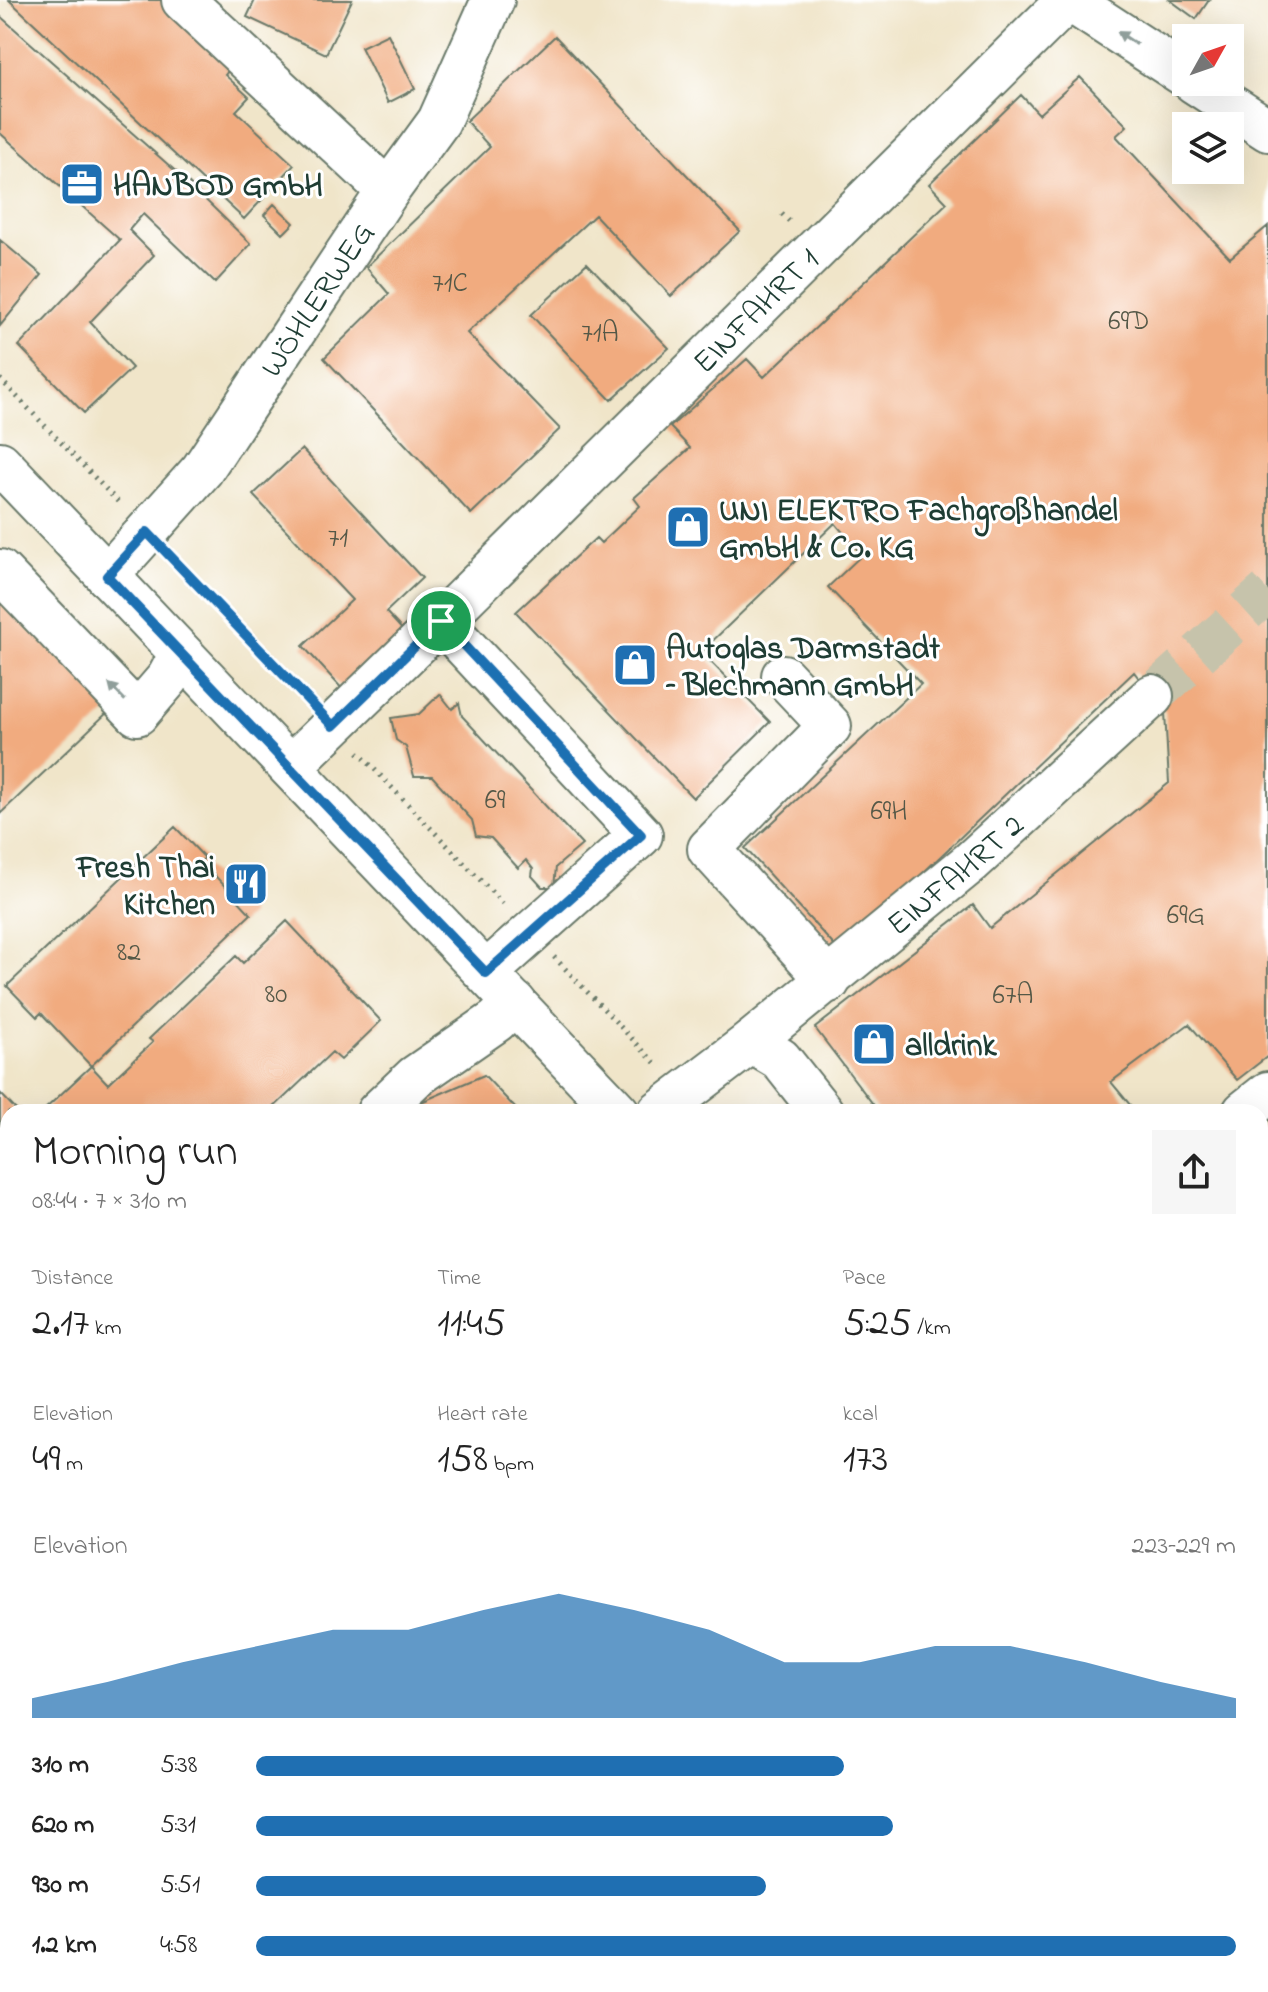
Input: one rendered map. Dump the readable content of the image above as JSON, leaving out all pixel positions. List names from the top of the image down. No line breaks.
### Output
{"streets":{"street":["WÖHLERWEG","EINFAHRT 1","EINFAHRT 2"]},"places":{"office":["HANBOD GmbH"],"shop":["UNI ELEKTRO Fachgroßhandel GmbH & Co. KG","Autoglas Darmstadt – Blechmann GmbH","alldrink"],"restaurant":["Fresh Thai Kitchen"]},"house_numbers":["71C","69D","71A","71","69","69H","69G","82","80","67A"],"north":"top right","page":{"heading":["Morning run","08:44 · 7 × 310 m"],"stats":[["Distance","2.17 km"],["Time","11:45"],["Pace","5:25 /km"],["Elevation","49 m"],["Heart rate","158 bpm"],["kcal","173"]],"chart":["Elevation","223–229 m"],"list":[{"name":"310 m","note":"5:38"},{"name":"620 m","note":"5:31"},{"name":"930 m","note":"5:51"},{"name":"1.2 km","note":"4:58"}]}}
